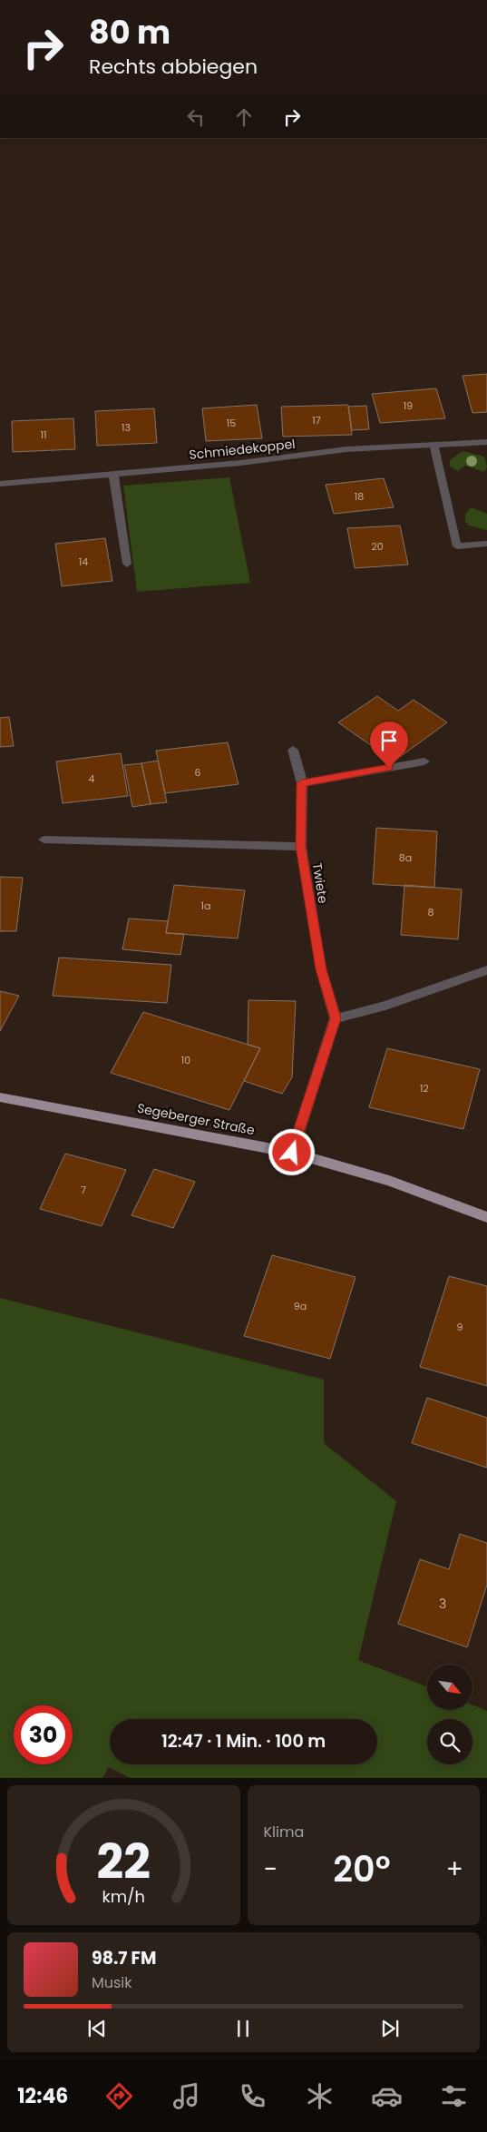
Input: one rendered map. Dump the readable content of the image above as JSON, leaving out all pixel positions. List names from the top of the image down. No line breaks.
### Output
{"streets":{"main road":["Segeberger Straße"],"street":["Schmiedekoppel","Twiete"]},"house_numbers":["19","17","15","13","11","18","20","14","6","4","8a","1a","8","10","12","7","9a","9","3"],"north":"bottom right","page":{"turn":["80 m","Rechts abbiegen"],"limit":"30","trip":"12:47 · 1 Min. · 100 m","tile":"Klima","heat":["−","20°","+"],"song":["98.7 FM","Musik"],"tabs":"12:46","gauge":["22","km/h"]}}
